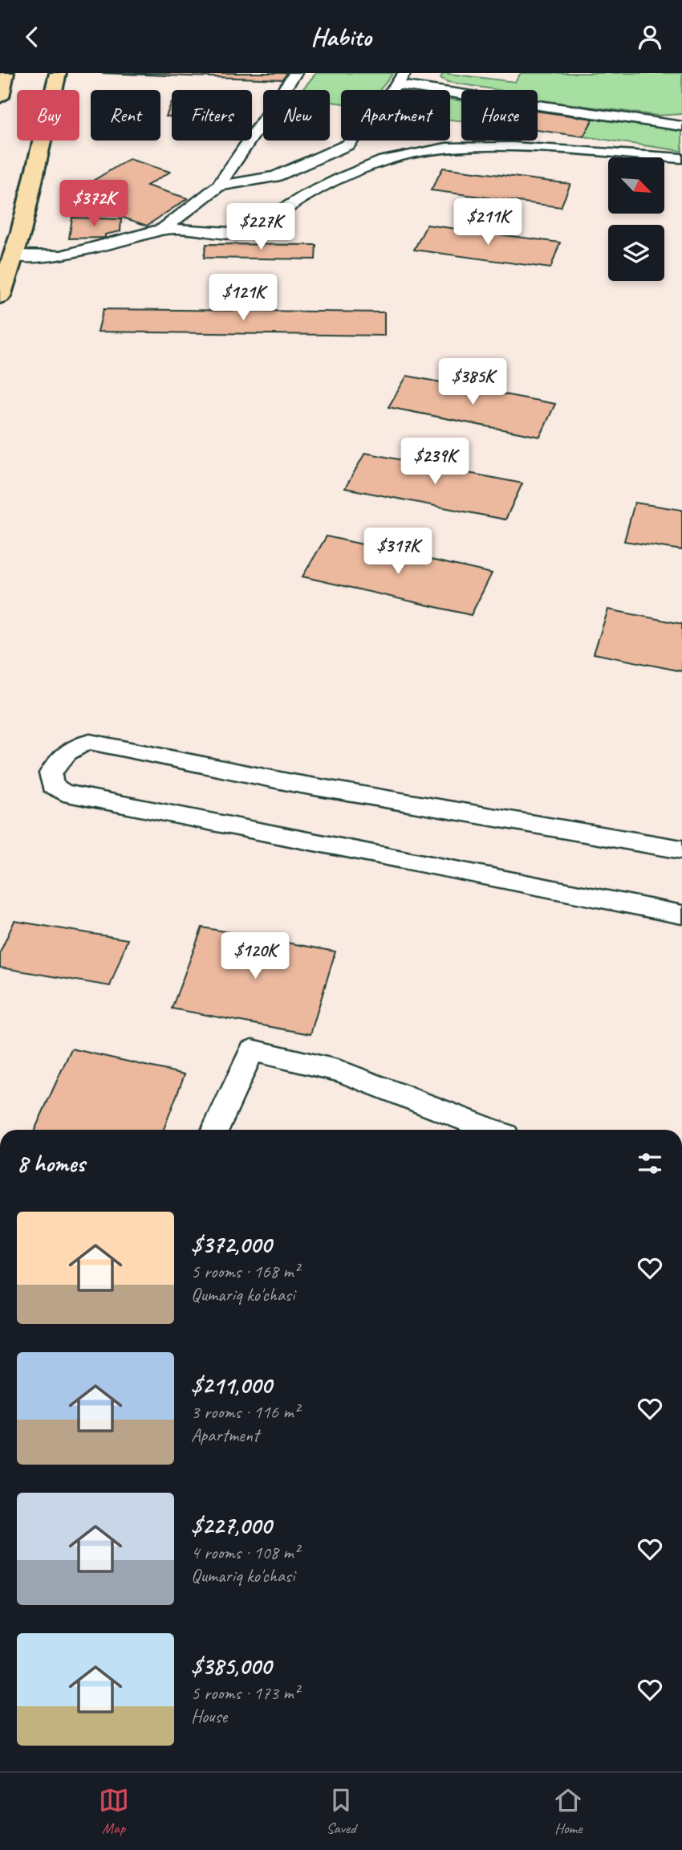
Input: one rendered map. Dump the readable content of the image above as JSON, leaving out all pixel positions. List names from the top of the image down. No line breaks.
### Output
{"north":"bottom right","page":{"header":"Habito","chip":["Buy","Rent","Filters","New","Apartment","House"],"price":["$372K","$211K","$227K","$121K","$385K","$239K","$317K","$120K"],"heading":"8 homes","list":[{"name":"$372,000","note":"5 rooms · 168 m² · Qumariq ko'chasi"},{"name":"$211,000","note":"3 rooms · 116 m² · Apartment"},{"name":"$227,000","note":"4 rooms · 108 m² · Qumariq ko'chasi"},{"name":"$385,000","note":"5 rooms · 173 m² · House"}],"tabs":["Map","Saved","Home"]}}
